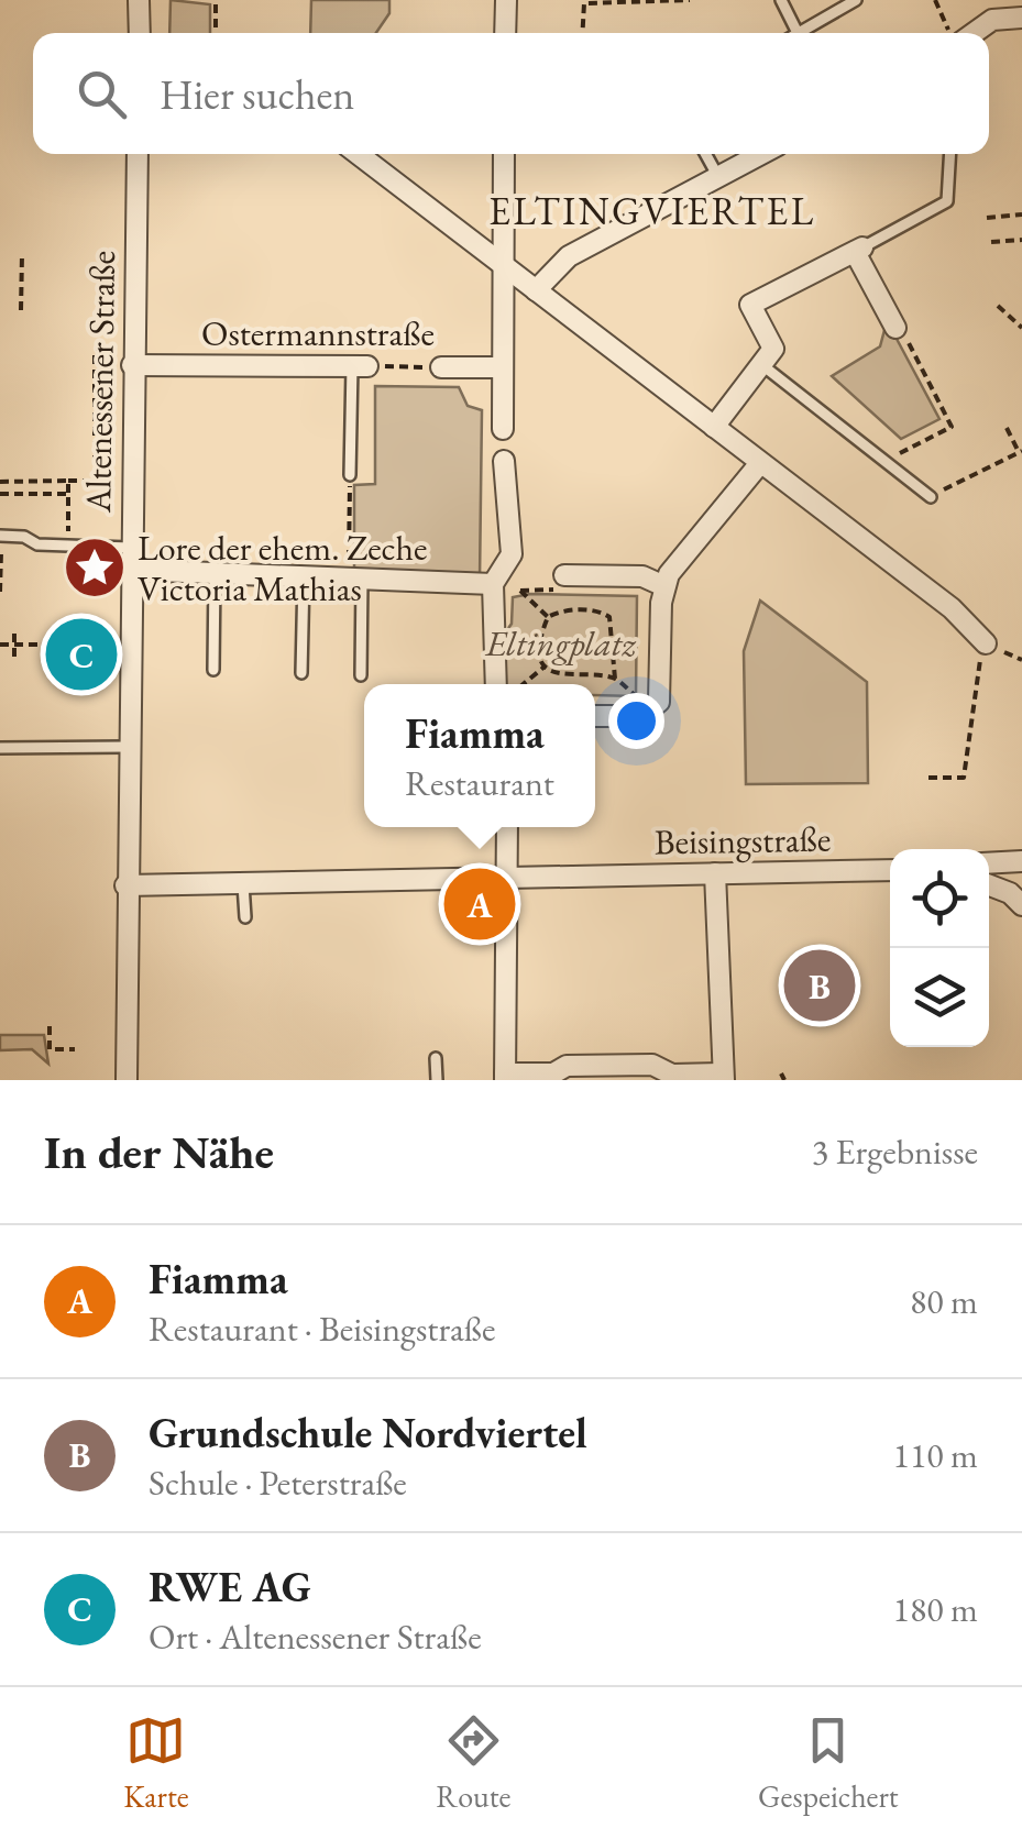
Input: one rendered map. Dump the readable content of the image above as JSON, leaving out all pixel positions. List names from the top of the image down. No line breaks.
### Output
{"streets":{"street":["Ostermannstraße","Altenessener Straße","Beisingstraße"]},"crossings":[["Ostermannstraße","Altenessener Straße"],["Altenessener Straße","Beisingstraße"]],"districts":["ELTINGVIERTEL"],"parks":["Eltingplatz"],"places":{"place":["Lore der ehem. Zeche Victoria Mathias"]},"page":{"search":"Hier suchen","pins":["C","A","B"],"popup":["Fiamma","Restaurant"],"heading":["In der Nähe","3 Ergebnisse"],"list":[{"mark":"A","name":"Fiamma","note":"Restaurant · Beisingstraße","value":"80 m"},{"mark":"B","name":"Grundschule Nordviertel","note":"Schule · Peterstraße","value":"110 m"},{"mark":"C","name":"RWE AG","note":"Ort · Altenessener Straße","value":"180 m"}],"nav":["Karte","Route","Gespeichert"]}}
